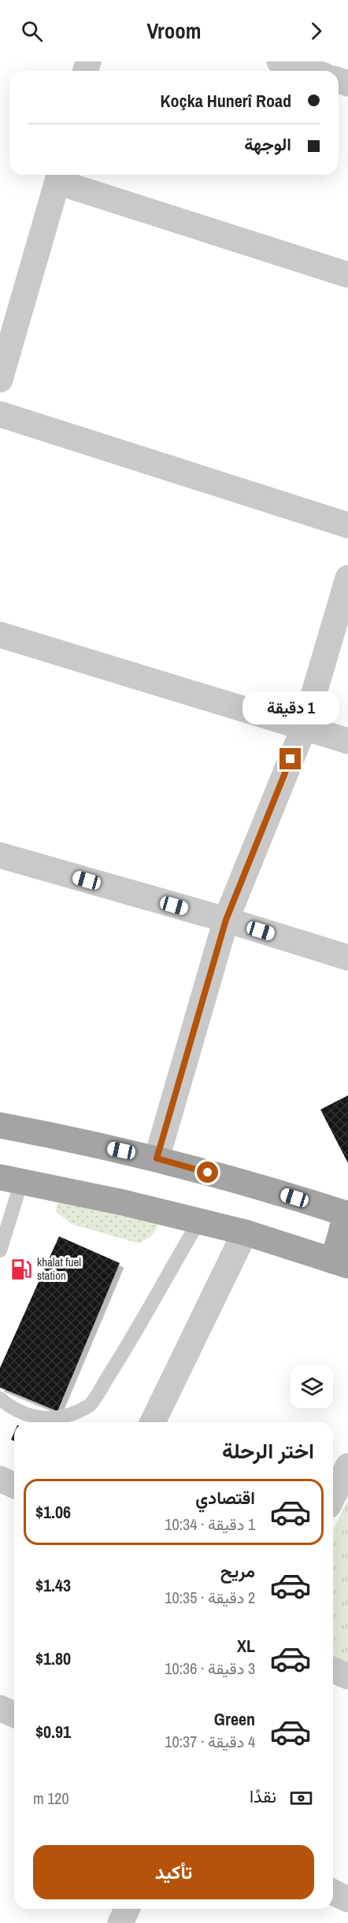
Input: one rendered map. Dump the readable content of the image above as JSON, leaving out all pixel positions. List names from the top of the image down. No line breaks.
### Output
{"places":{"fuel station":["khalat fuel station"]},"page":{"header":"Vroom","banner":["Koçka Hunerî Road","الوجهة"],"bubble":"1 دقيقة","heading":"اختر الرحلة","list":[{"name":"اقتصادي","note":"1 دقيقة · 10:34","value":"$1.06"},{"name":"مريح","note":"2 دقيقة · 10:35","value":"$1.43"},{"name":"XL","note":"3 دقيقة · 10:36","value":"$1.80"},{"name":"Green","note":"4 دقيقة · 10:37","value":"$0.91"}],"pay":["نقدًا","120 m"],"buttons":"تأكيد"}}
